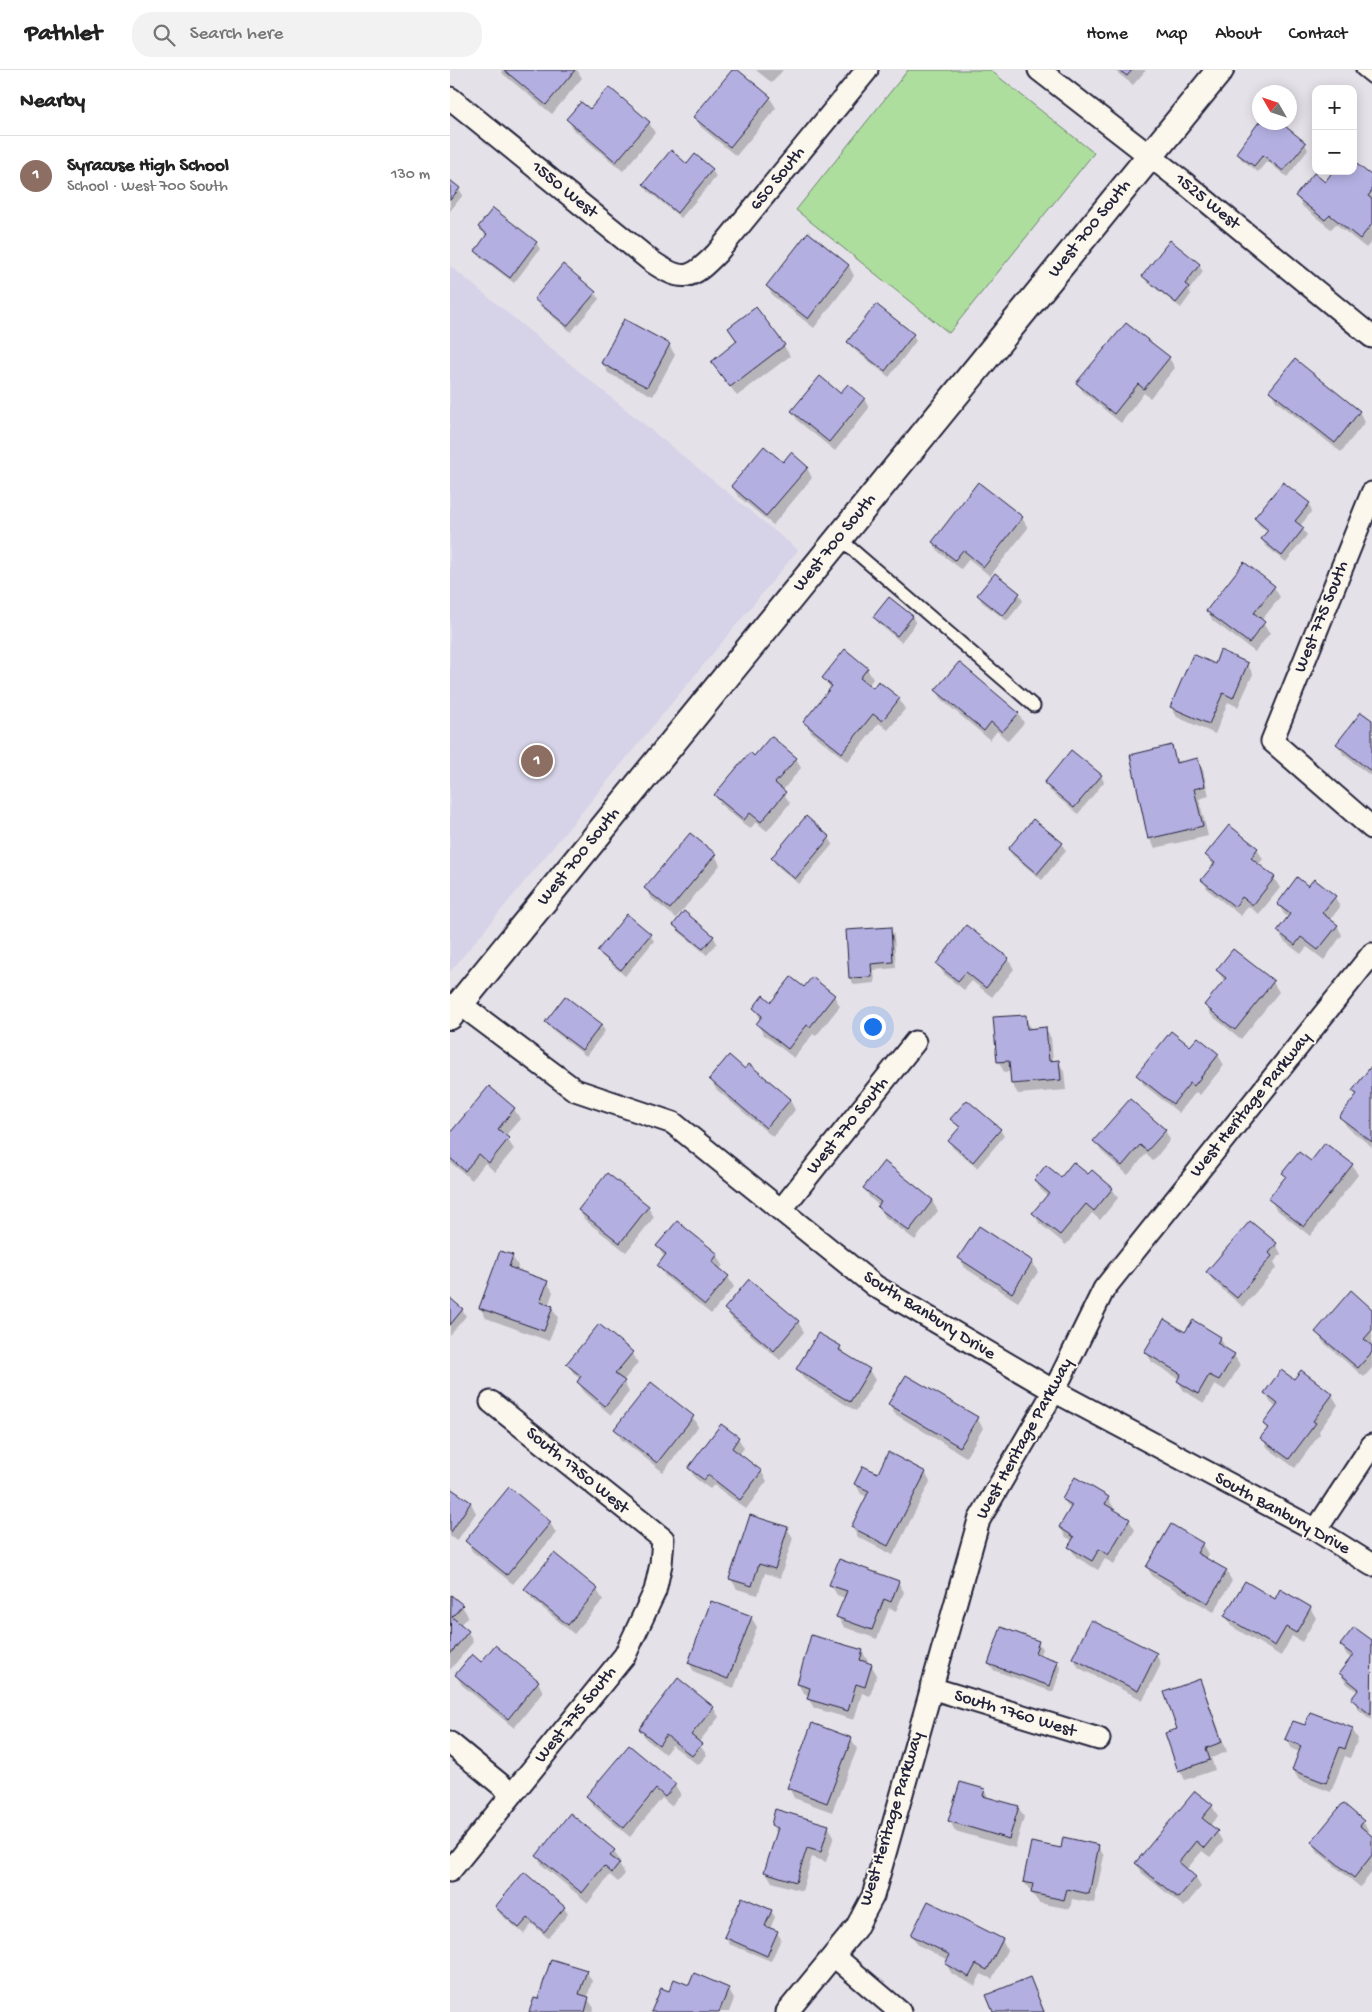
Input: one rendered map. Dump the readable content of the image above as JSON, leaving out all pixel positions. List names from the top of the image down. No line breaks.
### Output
{"streets":{"street":["650 South","1550 West","1525 West","West 700 South","West 775 South","West Heritage Parkway","West 770 South","South Banbury Drive","South 1750 West","South 1760 West"]},"crossings":[["650 South","1550 West"],["1525 West","West 700 South"],["West 700 South","South Banbury Drive"],["West 775 South","South 1750 West"],["West Heritage Parkway","South Banbury Drive"],["West Heritage Parkway","South 1760 West"],["West 770 South","South Banbury Drive"]],"north":"top left","page":{"header":"Pathlet","search":"Search here","nav":["Home","Map","About","Contact"],"heading":"Nearby","map_buttons":["+","−"],"list":[{"mark":"1","name":"Syracuse High School","note":"School · West 700 South","value":"130 m"}],"pins":"1"}}
